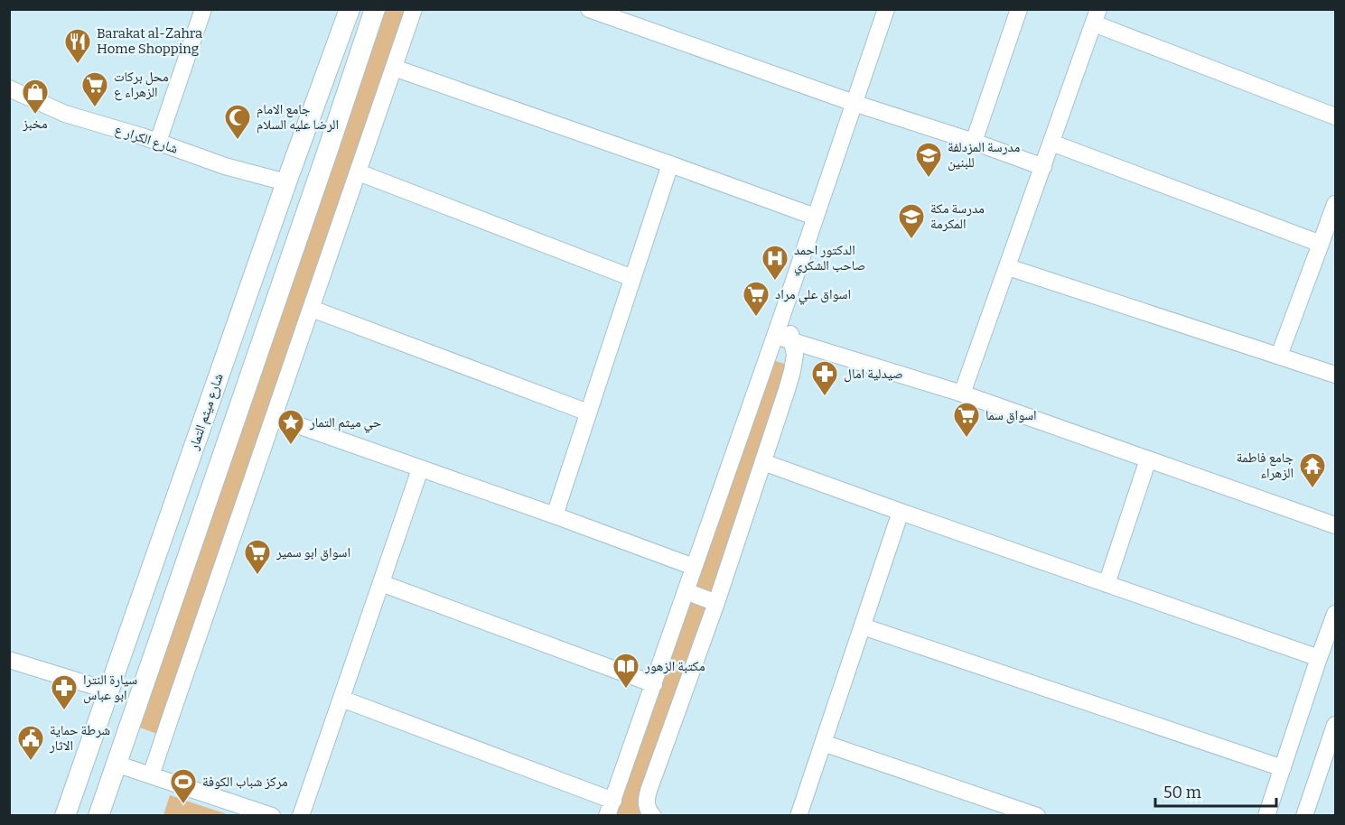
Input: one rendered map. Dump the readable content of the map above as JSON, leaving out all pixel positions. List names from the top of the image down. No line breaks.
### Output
{"streets":{"street":["شارع الكرار ع","شارع ميثم التمار"]},"crossings":[["شارع الكرار ع","شارع ميثم التمار"]],"places":{"restaurant":["Barakat al-Zahra Home Shopping"],"supermarket":["محل بركات الزهراء ع","اسواق علي مراد","اسواق سما","اسواق ابو سمير"],"shop":["مخبز"],"mosque":["جامع الامام الرضا عليه السلام"],"school or university":["مدرسة المزدلفة للبنين","مدرسة مكة المكرمة"],"hospital":["الدكتور احمد صاحب الشكري"],"pharmacy":["صيدلية امال","سيارة النترا ابو عباس"],"place":["حي ميثم التمار"],"temple":["جامع فاطمة الزهراء"],"library":["مكتبة الزهور"],"public building":["شرطة حماية الاثار"],"sports":["مركز شباب الكوفة"]},"scale_bar":"50 m"}
